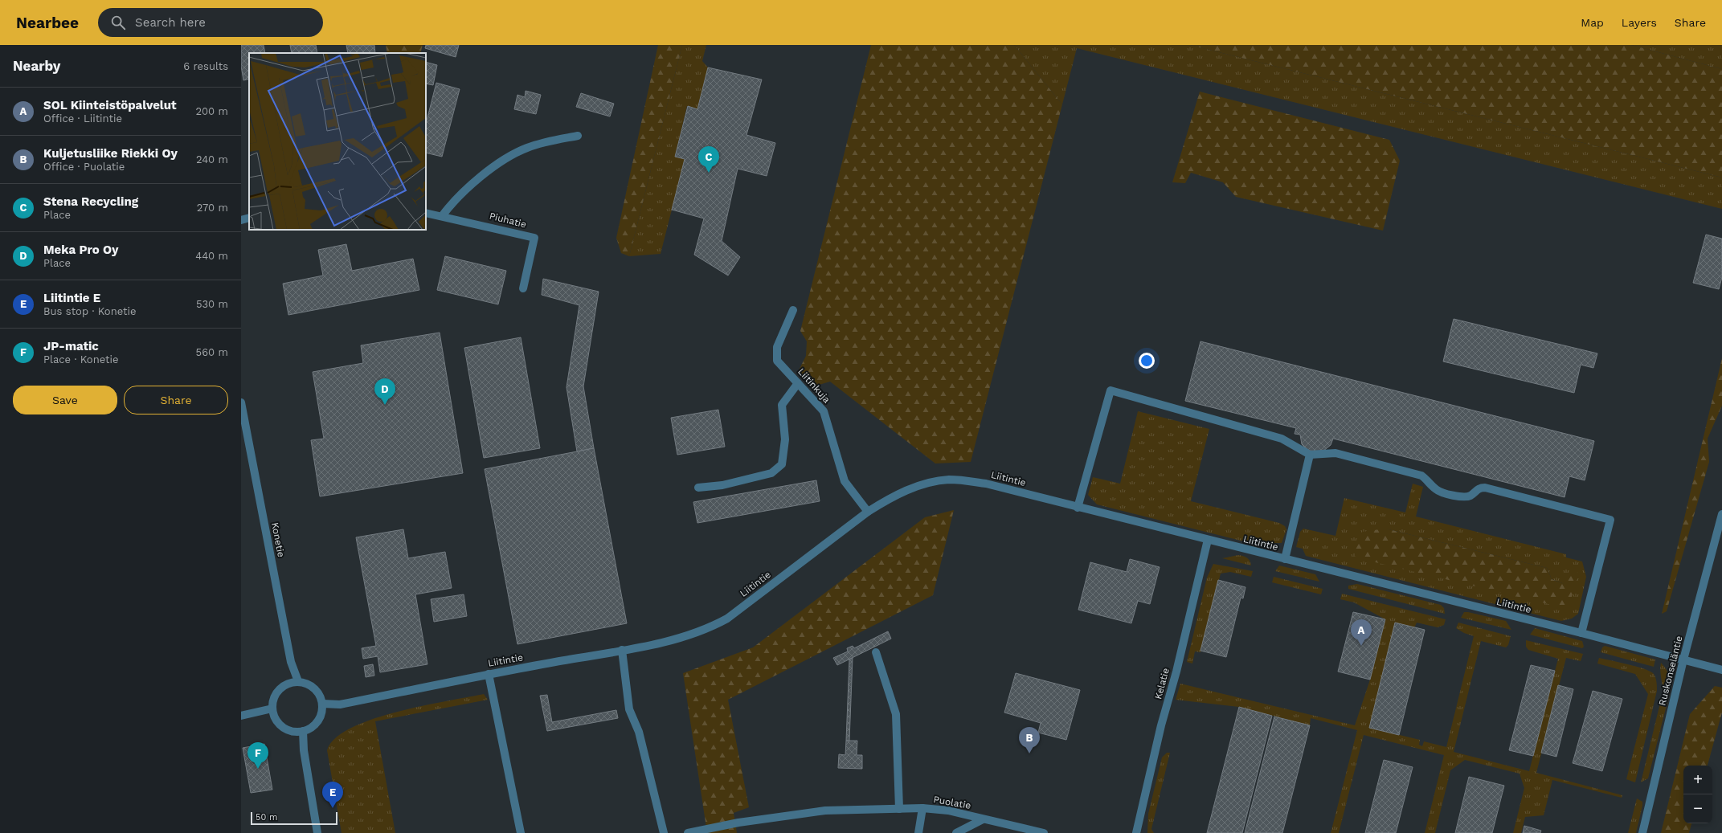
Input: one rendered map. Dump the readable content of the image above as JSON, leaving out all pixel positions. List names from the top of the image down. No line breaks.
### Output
{"streets":{"street":["Piuhatie","Liitinkuja","Liitintie","Konetie","Ruskonseläntie","Kelatie","Puolatie"]},"crossings":[["Liitinkuja","Liitintie"],["Liitintie","Konetie"],["Liitintie","Ruskonseläntie"],["Liitintie","Kelatie"]],"scale_bar":"50 m","page":{"header":"Nearbee","search":"Search here","nav":["Map","Layers","Share"],"heading":["Nearby","6 results"],"list":[{"mark":"A","name":"SOL Kiinteistöpalvelut","note":"Office · Liitintie","value":"200 m"},{"mark":"B","name":"Kuljetusliike Riekki Oy","note":"Office · Puolatie","value":"240 m"},{"mark":"C","name":"Stena Recycling","note":"Place","value":"270 m"},{"mark":"D","name":"Meka Pro Oy","note":"Place","value":"440 m"},{"mark":"E","name":"Liitintie E","note":"Bus stop · Konetie","value":"530 m"},{"mark":"F","name":"JP-matic","note":"Place · Konetie","value":"560 m"}],"pins":["C","D","A","B","F","E"],"buttons":["Save","Share"],"map_buttons":["+","−"],"scale":"50 m"}}
